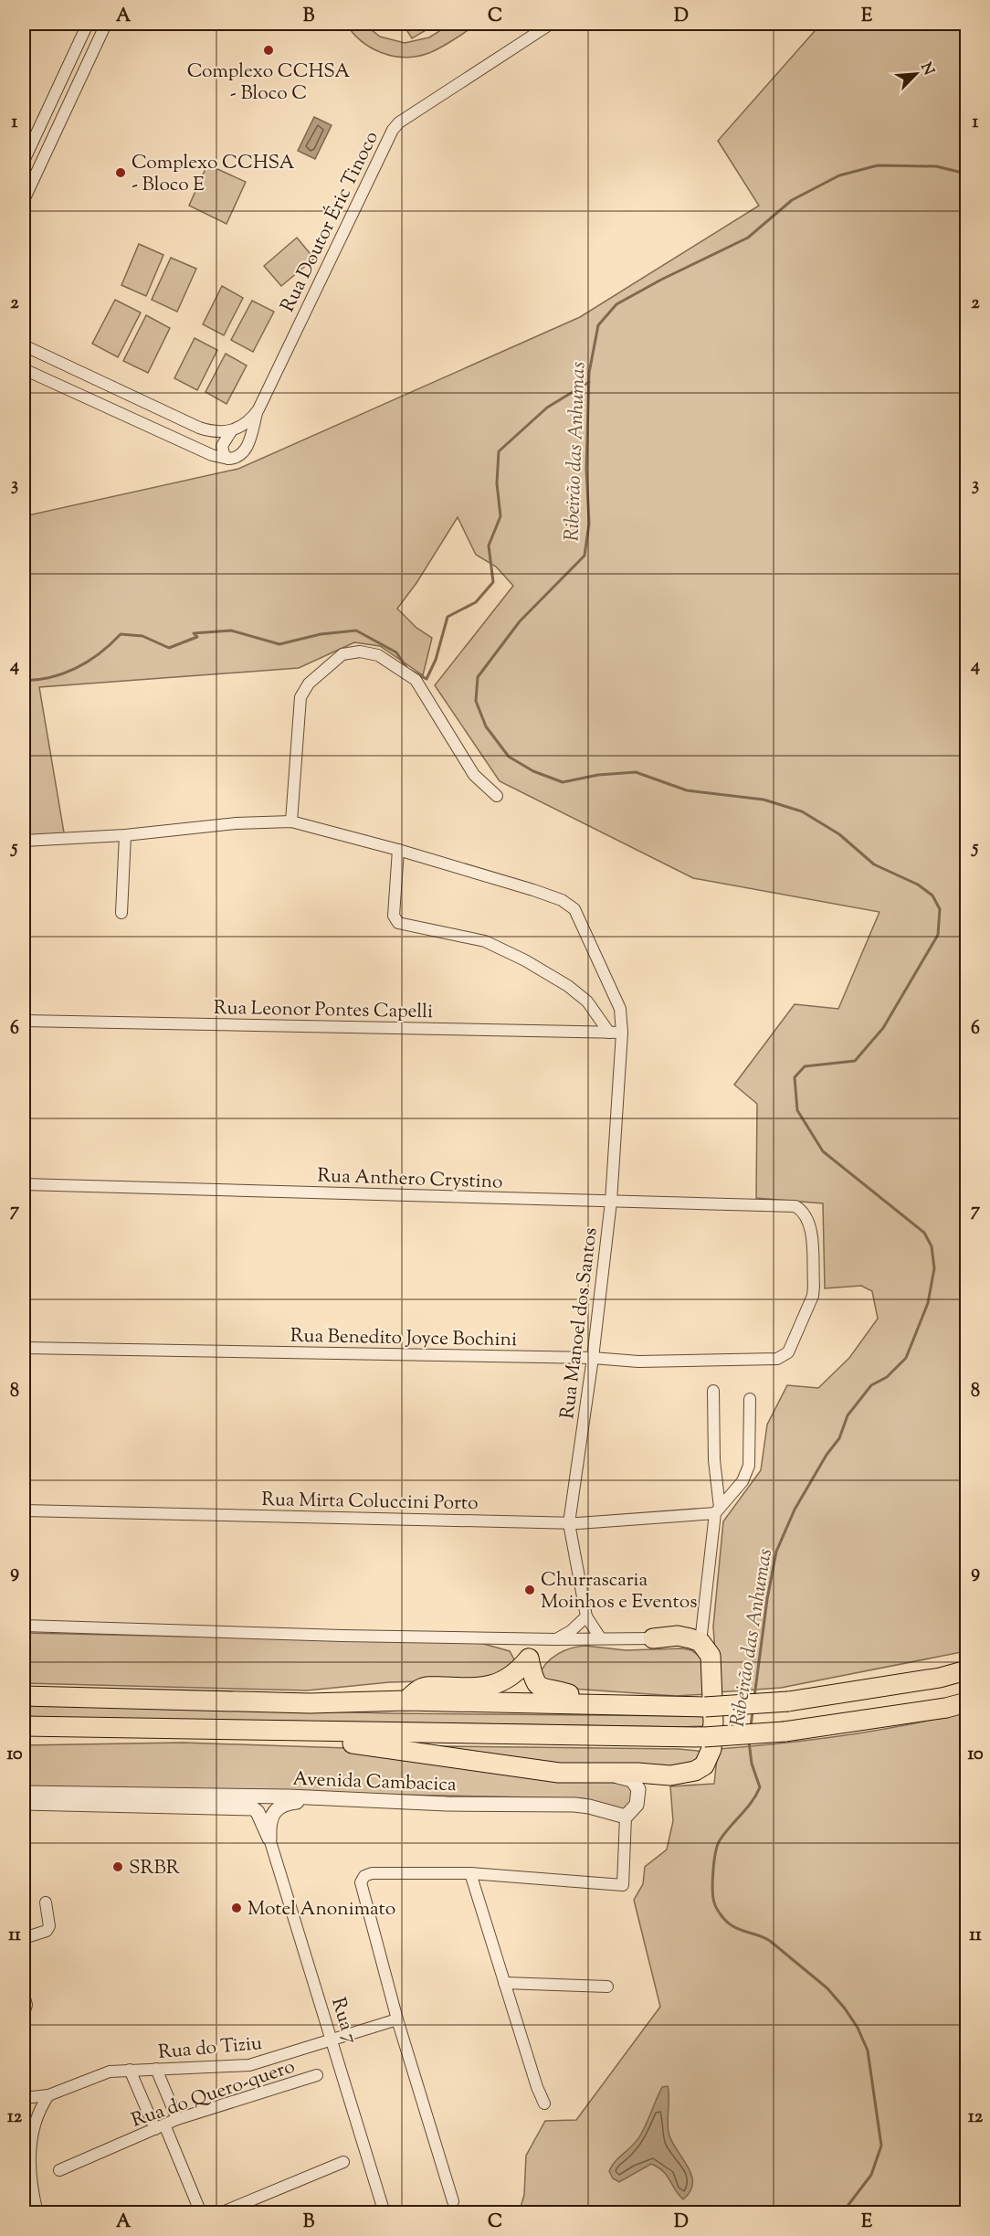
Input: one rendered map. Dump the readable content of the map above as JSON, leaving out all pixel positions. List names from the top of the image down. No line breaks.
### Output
{"streets":{"street":["Rua Doutor Éric Tinoco","Rua Leonor Pontes Capelli","Rua Anthero Crystino","Rua Manoel dos Santos","Rua Benedito Joyce Bochini","Rua Mirta Coluccini Porto","Avenida Cambacica","Rua 7","Rua do Tiziu","Rua do Quero-quero"]},"crossings":[["Rua Leonor Pontes Capelli","Rua Manoel dos Santos"],["Rua Anthero Crystino","Rua Manoel dos Santos"],["Rua Anthero Crystino","Rua Benedito Joyce Bochini"],["Rua Manoel dos Santos","Rua Benedito Joyce Bochini"],["Rua Manoel dos Santos","Rua Mirta Coluccini Porto"],["Rua 7","Rua do Tiziu"]],"water":["Ribeirão das Anhumas"],"places":["Complexo CCHSA - Bloco C","Complexo CCHSA - Bloco E","Churrascaria Moinhos e Eventos","SRBR","Motel Anonimato"],"north":"top right","grid":{"columns":["A","B","C","D","E"],"rows":["1","2","3","4","5","6","7","8","9","10","11","12"]}}
